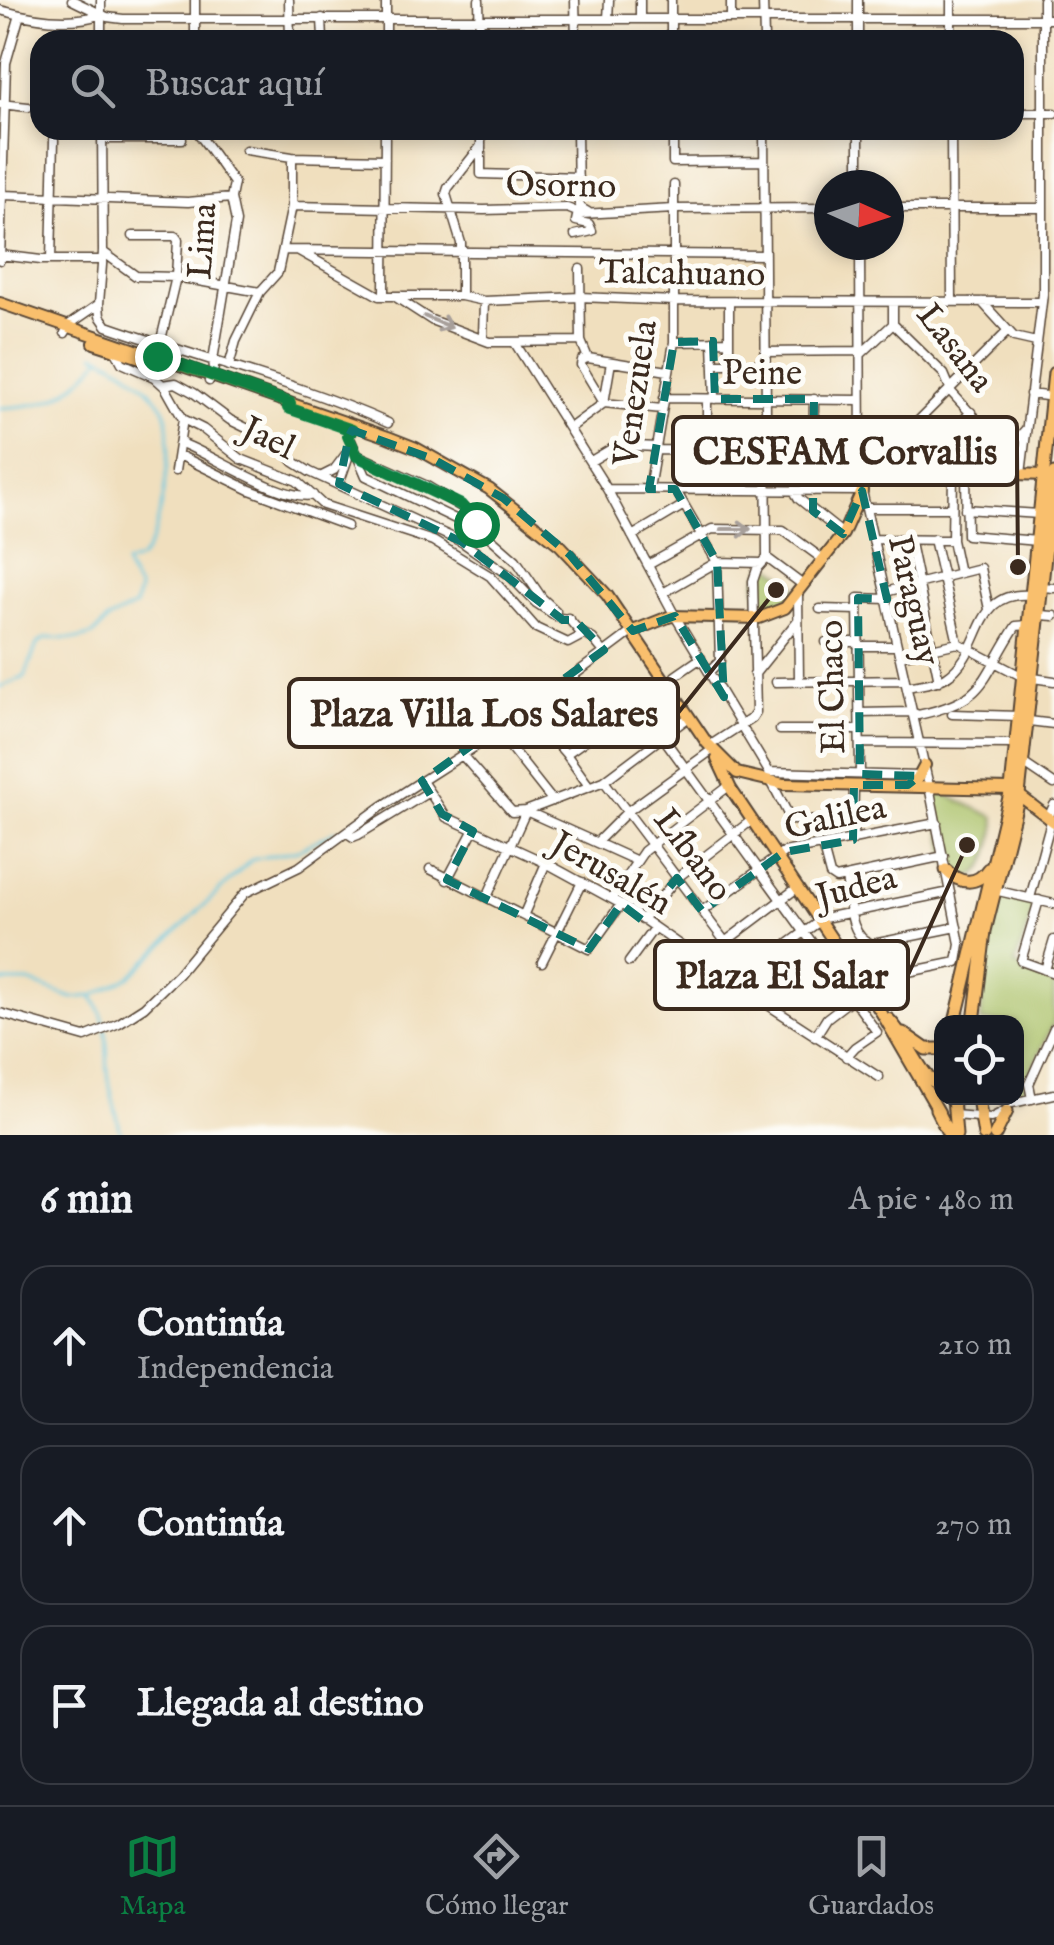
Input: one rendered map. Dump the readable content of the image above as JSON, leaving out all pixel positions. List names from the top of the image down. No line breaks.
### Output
{"streets":{"main road":["Paraguay"],"street":["Osorno","Lima","Talcahuano","Lasana","Peine","Venezuela","Jael","El Chaco","Galilea","Líbano","Jerusalén","Judea"]},"crossings":[["Osorno","Venezuela"],["Talcahuano","Lasana"],["Talcahuano","Venezuela"],["Talcahuano","Paraguay"],["Peine","Venezuela"],["Peine","Paraguay"],["Paraguay","El Chaco"],["Paraguay","Galilea"],["Paraguay","Judea"],["El Chaco","Galilea"],["Galilea","Líbano"],["Líbano","Jerusalén"],["Líbano","Judea"],["Jerusalén","Judea"]],"places":["CESFAM Corvallis","Plaza Villa Los Salares","Plaza El Salar"],"north":"right","page":{"search":"Buscar aquí","heading":["6 min","A pie · 480 m"],"list":[["Continúa","Independencia","210 m"],["Continúa","270 m"],"Llegada al destino"],"nav":["Mapa","Cómo llegar","Guardados"]}}
